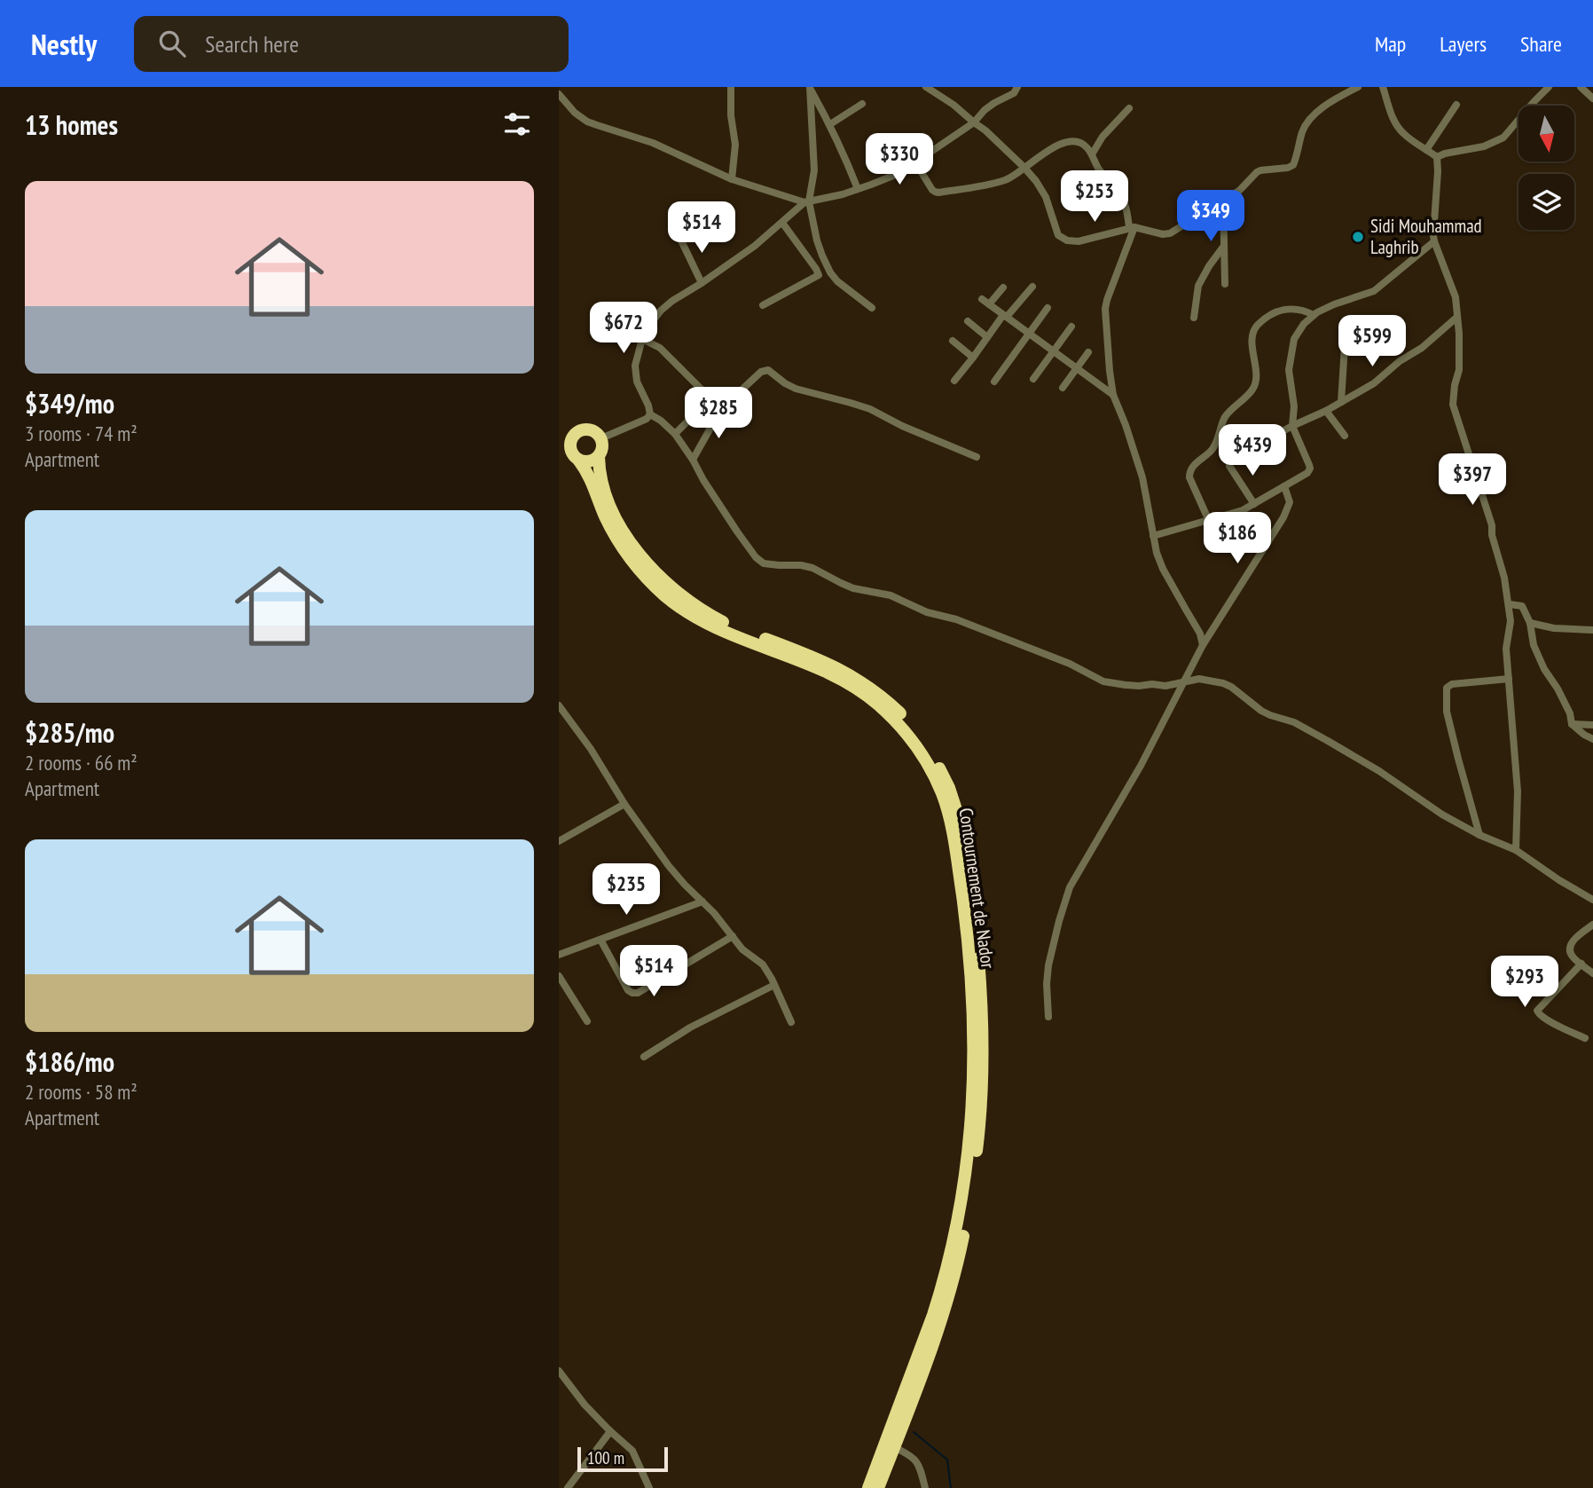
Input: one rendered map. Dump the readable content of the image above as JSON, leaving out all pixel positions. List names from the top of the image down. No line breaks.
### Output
{"streets":{"highway":["Contournement de Nador"]},"places":["Sidi Mouhammad Laghrib"],"scale_bar":"100 m","north":"bottom","page":{"header":"Nestly","search":"Search here","nav":["Map","Layers","Share"],"heading":"13 homes","price":["$330","$253","$349","$514","$672","$599","$285","$439","$397","$186","$235","$514","$293"],"list":[{"name":"$349/mo","note":"3 rooms · 74 m² · Apartment"},{"name":"$285/mo","note":"2 rooms · 66 m² · Apartment"},{"name":"$186/mo","note":"2 rooms · 58 m² · Apartment"}],"scale":"100 m"}}
